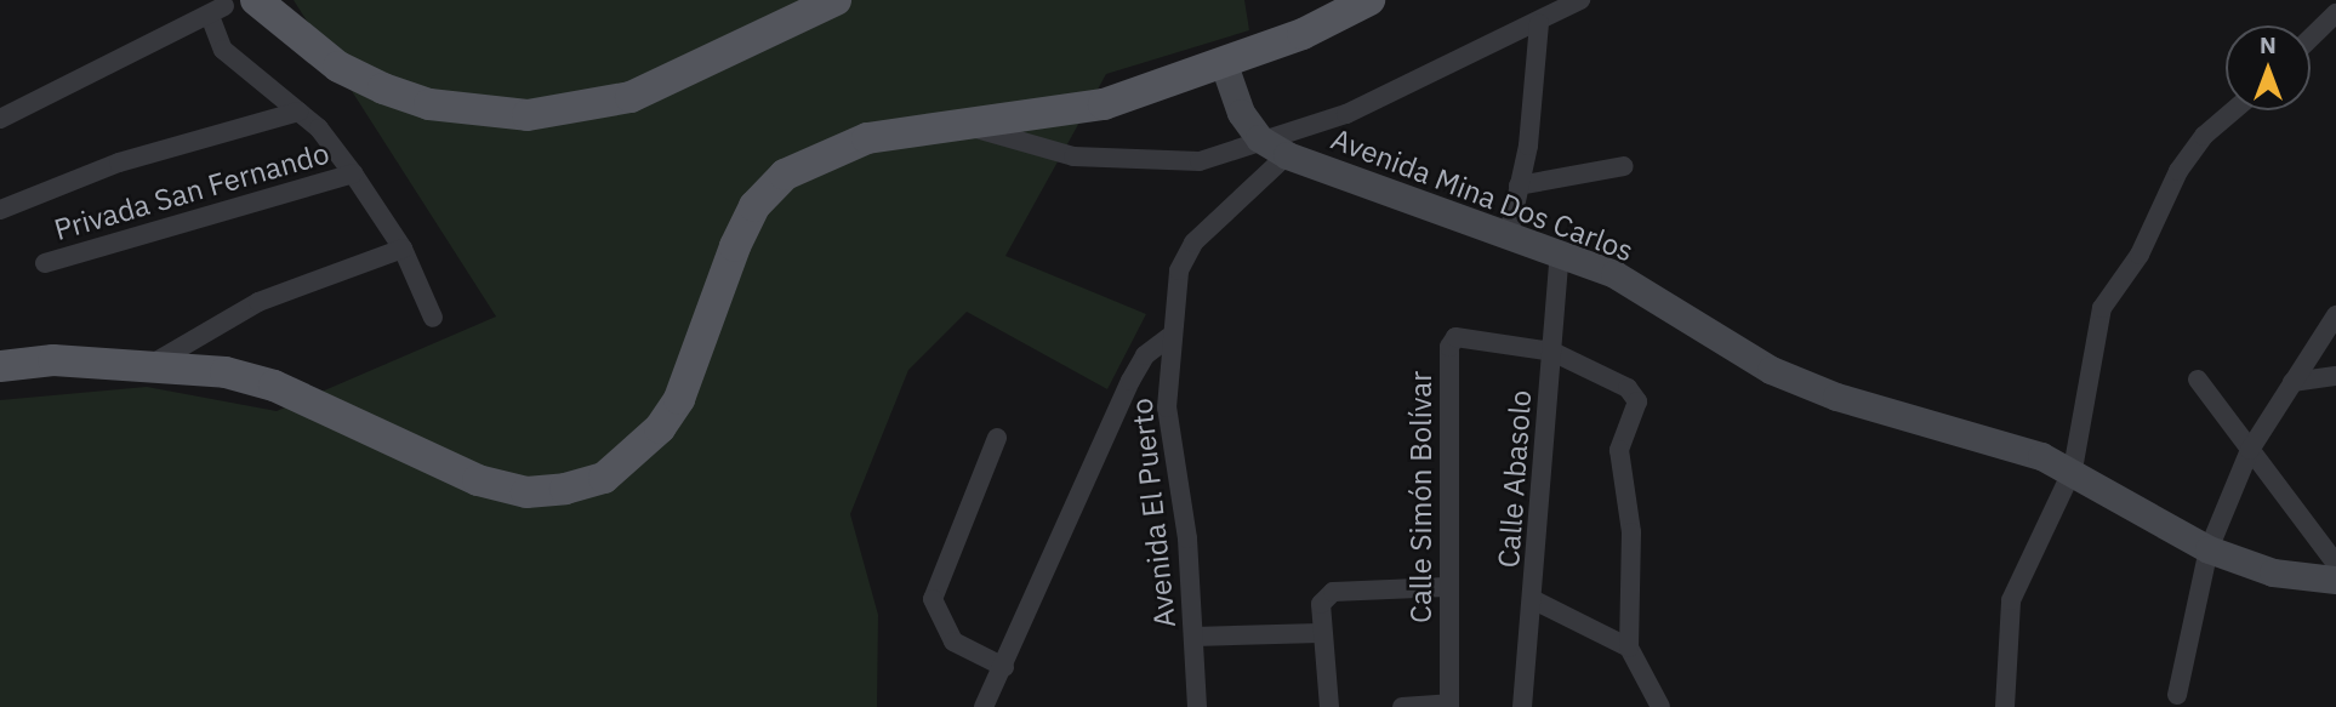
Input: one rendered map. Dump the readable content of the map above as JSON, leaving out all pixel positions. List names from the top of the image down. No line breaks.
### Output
{"streets":{"street":["Privada San Fernando","Avenida Mina Dos Carlos","Calle Abasolo","Calle Simón Bolívar","Avenida El Puerto"]},"crossings":[["Avenida Mina Dos Carlos","Calle Abasolo"],["Avenida Mina Dos Carlos","Avenida El Puerto"],["Calle Abasolo","Calle Simón Bolívar"]],"north":"top"}
